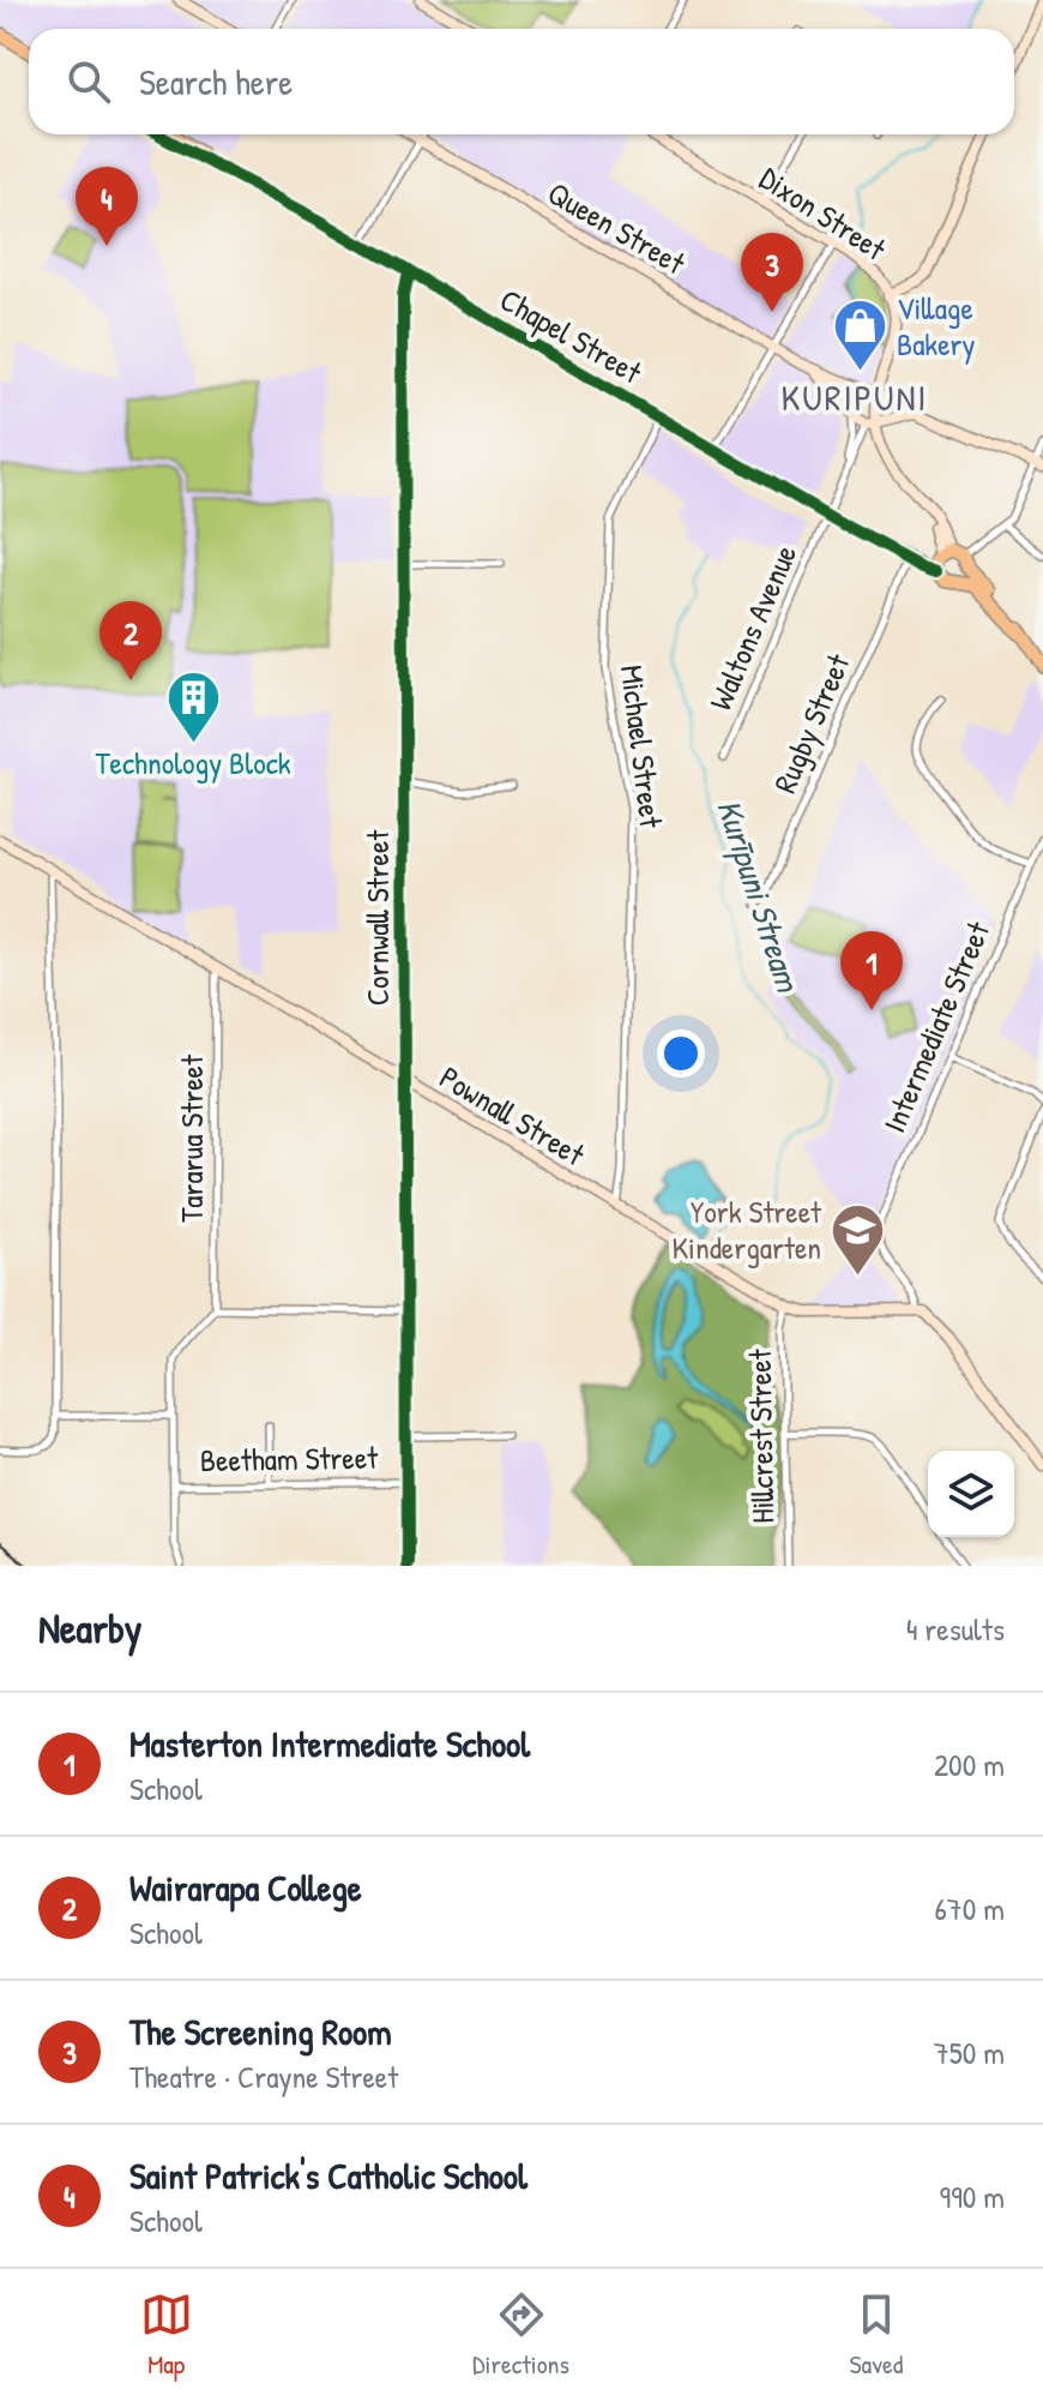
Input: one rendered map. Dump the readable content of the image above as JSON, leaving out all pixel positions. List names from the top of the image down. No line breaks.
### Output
{"streets":{"highway":["Chapel Street"],"street":["Dixon Street","Queen Street","Waltons Avenue","Rugby Street","Michael Street","Cornwall Street","Intermediate Street","Pownall Street","Tararua Street","Hillcrest Street","Beetham Street"]},"crossings":[["Dixon Street","Queen Street"],["Dixon Street","Waltons Avenue"],["Queen Street","Waltons Avenue"],["Chapel Street","Waltons Avenue"],["Chapel Street","Rugby Street"],["Chapel Street","Michael Street"],["Chapel Street","Cornwall Street"],["Michael Street","Pownall Street"],["Cornwall Street","Pownall Street"],["Cornwall Street","Beetham Street"],["Intermediate Street","Pownall Street"],["Pownall Street","Tararua Street"],["Pownall Street","Hillcrest Street"]],"districts":["KURIPUNI"],"water":["Kurīpuni Stream"],"places":{"shop":["Village Bakery"],"building":["Technology Block"],"school or university":["York Street Kindergarten"]},"page":{"search":"Search here","pins":["4","3","2","1"],"heading":["Nearby","4 results"],"list":[{"mark":"1","name":"Masterton Intermediate School","note":"School","value":"200 m"},{"mark":"2","name":"Wairarapa College","note":"School","value":"670 m"},{"mark":"3","name":"The Screening Room","note":"Theatre · Crayne Street","value":"750 m"},{"mark":"4","name":"Saint Patrick's Catholic School","note":"School","value":"990 m"}],"nav":["Map","Directions","Saved"]}}
